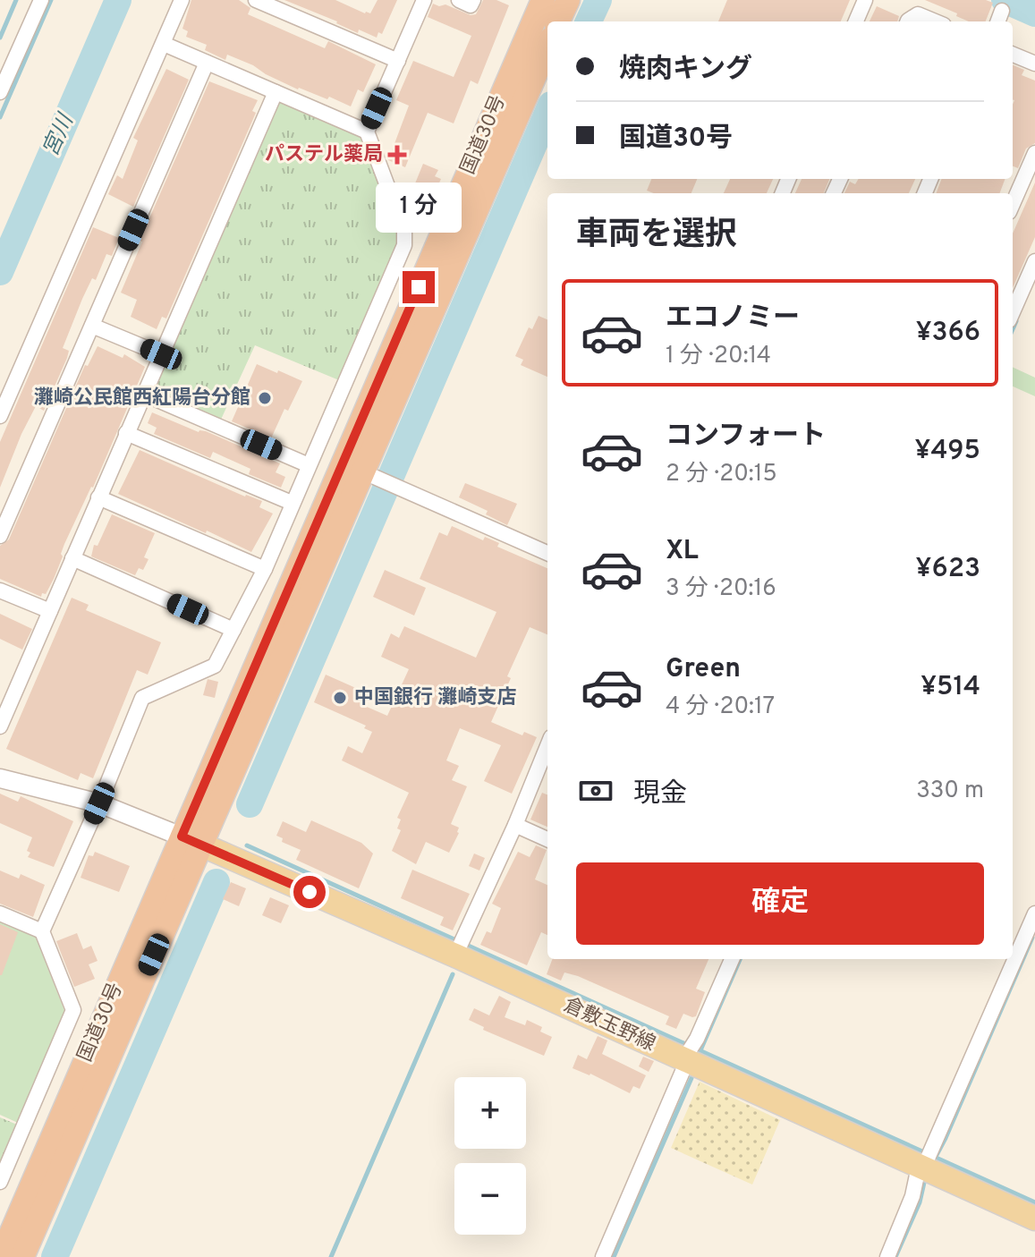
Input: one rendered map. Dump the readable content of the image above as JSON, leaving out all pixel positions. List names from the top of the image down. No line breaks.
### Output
{"streets":{"highway":["国道30号"],"main road":["倉敷玉野線"]},"crossings":[["国道30号","倉敷玉野線"]],"water":["宮川"],"places":{"health":["パステル薬局"],"other":["灘崎公民館西紅陽台分館","中国銀行 灘崎支店"]},"page":{"banner":["焼肉キング","国道30号"],"bubble":"1 分","heading":"車両を選択","list":[{"name":"エコノミー","note":"1 分 · 20:14","value":"¥366"},{"name":"コンフォート","note":"2 分 · 20:15","value":"¥495"},{"name":"XL","note":"3 分 · 20:16","value":"¥623"},{"name":"Green","note":"4 分 · 20:17","value":"¥514"}],"pay":["現金","330 m"],"buttons":"確定","map_buttons":["+","−"]}}
